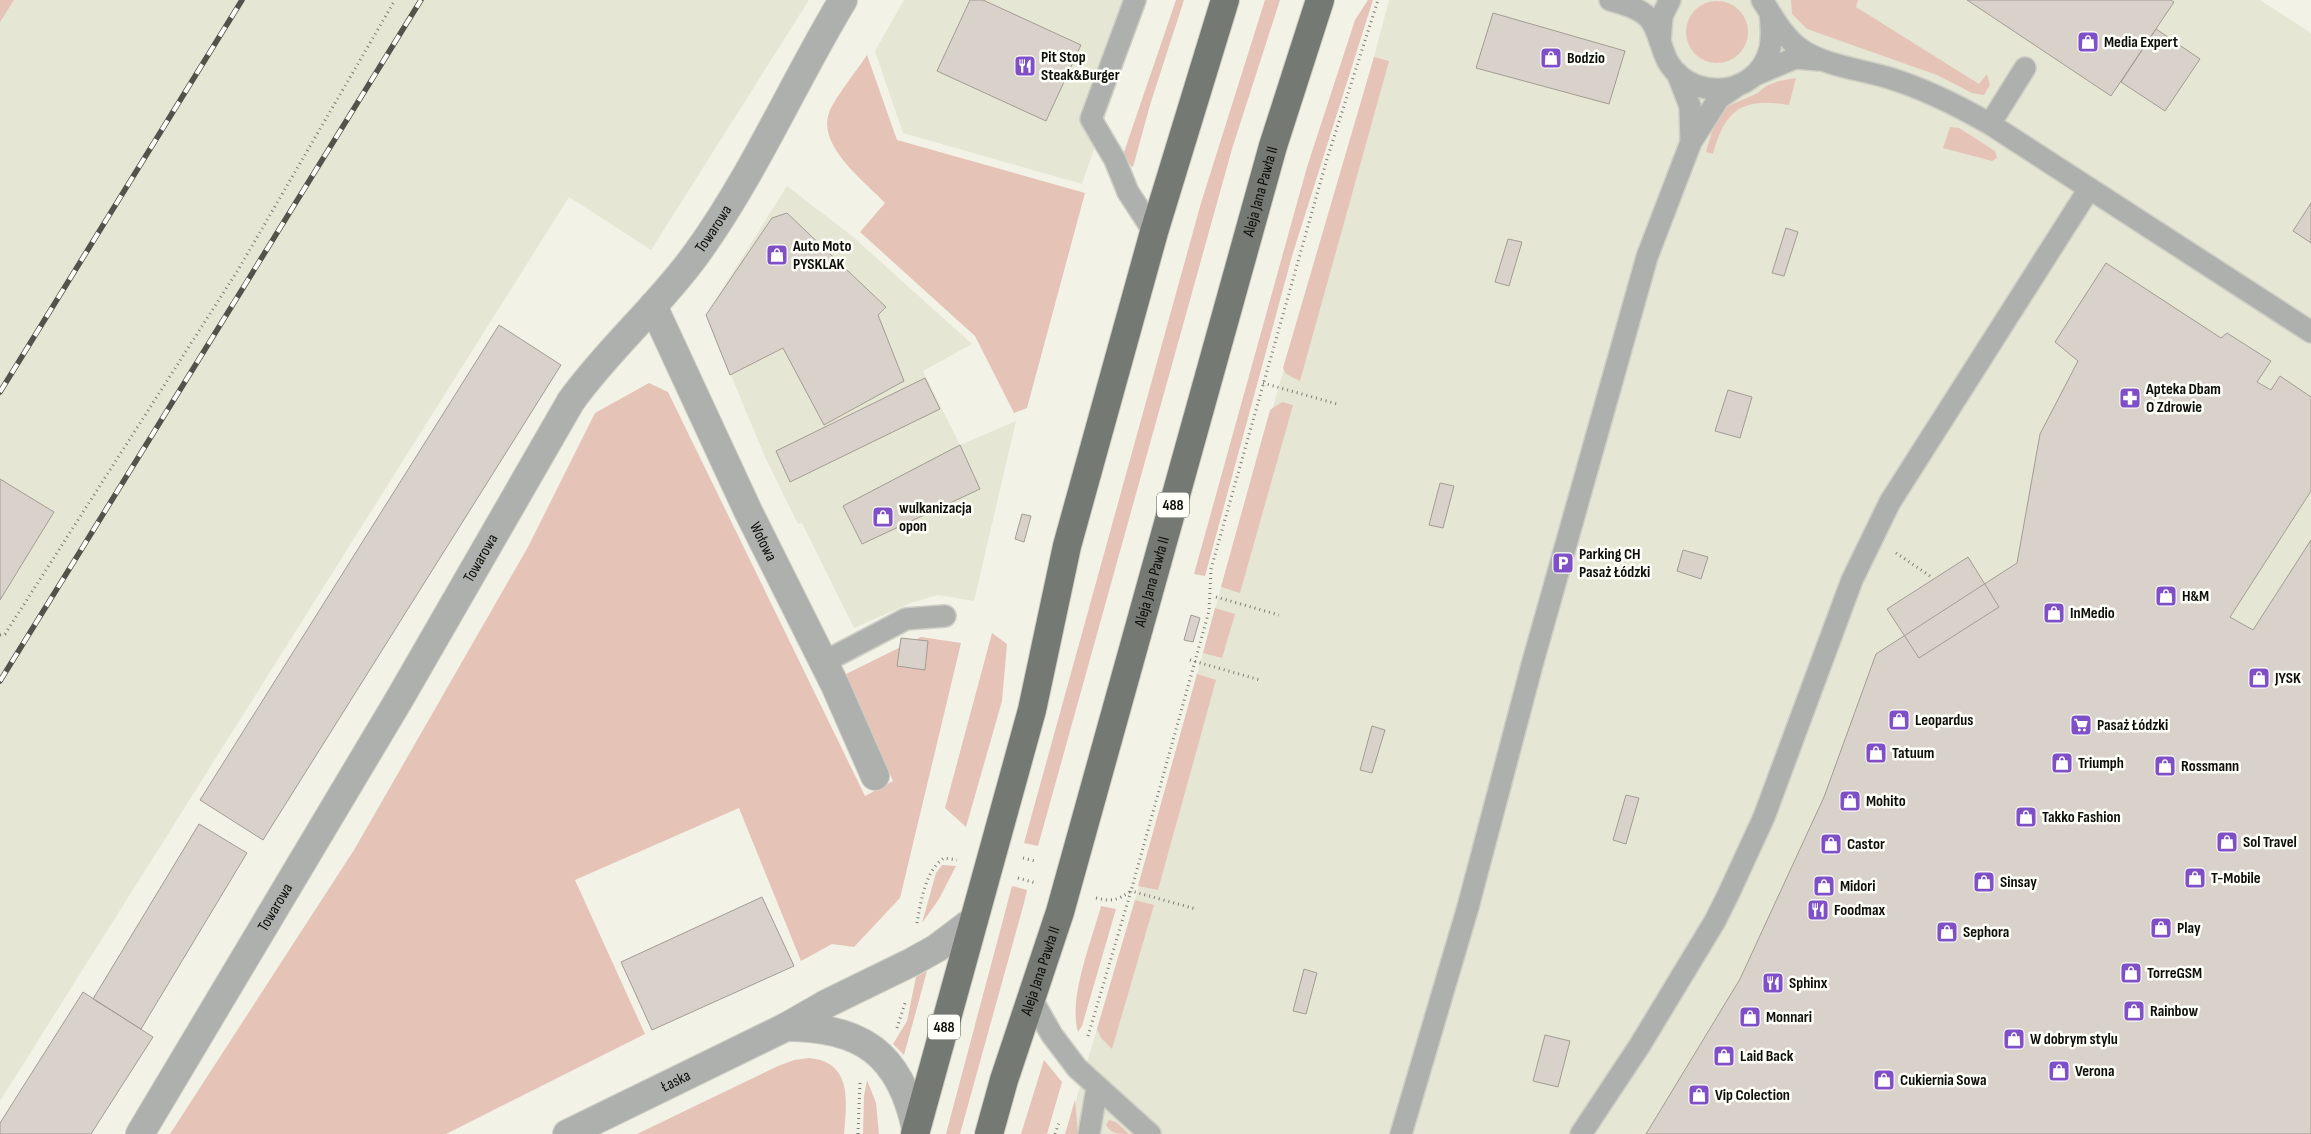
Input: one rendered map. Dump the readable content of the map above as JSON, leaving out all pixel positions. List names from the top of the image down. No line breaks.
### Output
{"streets":{"main road":["Aleja Jana Pawła II","488"],"street":["Towarowa","Wołowa","Łaska"]},"crossings":[["Towarowa","Wołowa"],["488","Łaska"]],"places":{"shop":["Media Expert","Bodzio","Auto Moto PYSKLAK","wulkanizacja opon","H&M","InMedio","JYSK","Leopardus","Tatuum","Triumph","Rossmann","Mohito","Takko Fashion","Sol Travel","Castor","T-Mobile","Sinsay","Midori","Play","Sephora","TorreGSM","Rainbow","Monnari","W dobrym stylu","Laid Back","Verona","Cukiernia Sowa","Vip Colection"],"restaurant":["Pit Stop Steak&Burger","Foodmax","Sphinx"],"pharmacy":["Apteka Dbam O Zdrowie"],"parking":["Parking CH Pasaż Łódzki"],"supermarket":["Pasaż Łódzki"]}}
